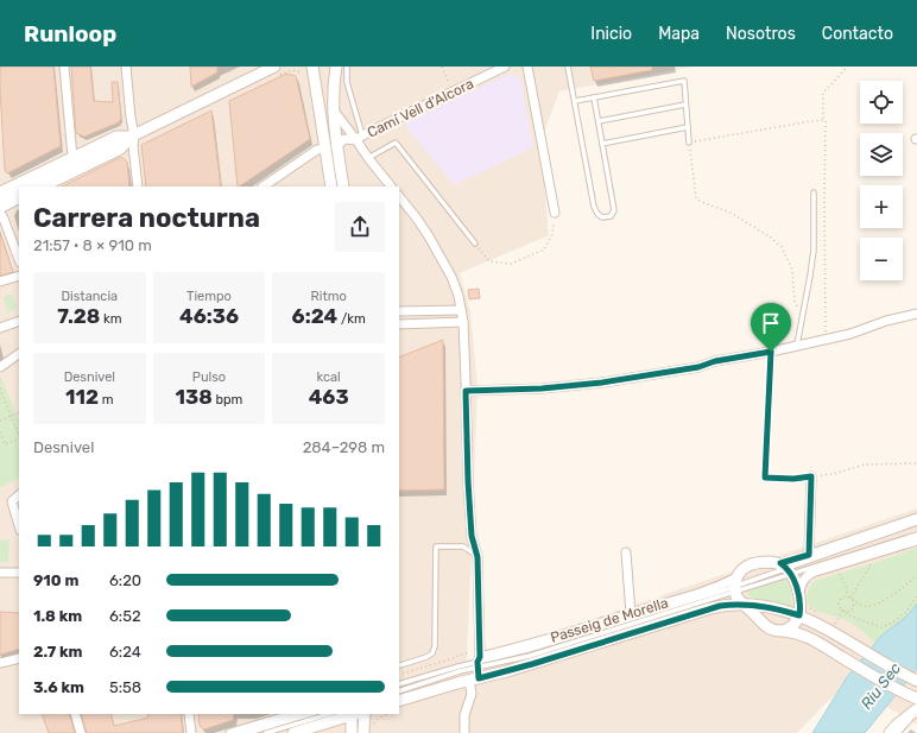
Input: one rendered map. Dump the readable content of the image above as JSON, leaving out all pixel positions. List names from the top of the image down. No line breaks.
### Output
{"streets":{"main road":["Passeig de Morella"],"street":["Camí Vell d'Alcora"]},"water":["Riu Sec"],"page":{"header":"Runloop","nav":["Inicio","Mapa","Nosotros","Contacto"],"map_buttons":["+","−"],"heading":["Carrera nocturna","21:57 · 8 × 910 m"],"stats":[["Distancia","7.28 km"],["Tiempo","46:36"],["Ritmo","6:24 /km"],["Desnivel","112 m"],["Pulso","138 bpm"],["kcal","463"]],"chart":["Desnivel","284–298 m"],"list":[{"name":"910 m","note":"6:20"},{"name":"1.8 km","note":"6:52"},{"name":"2.7 km","note":"6:24"},{"name":"3.6 km","note":"5:58"}]}}
